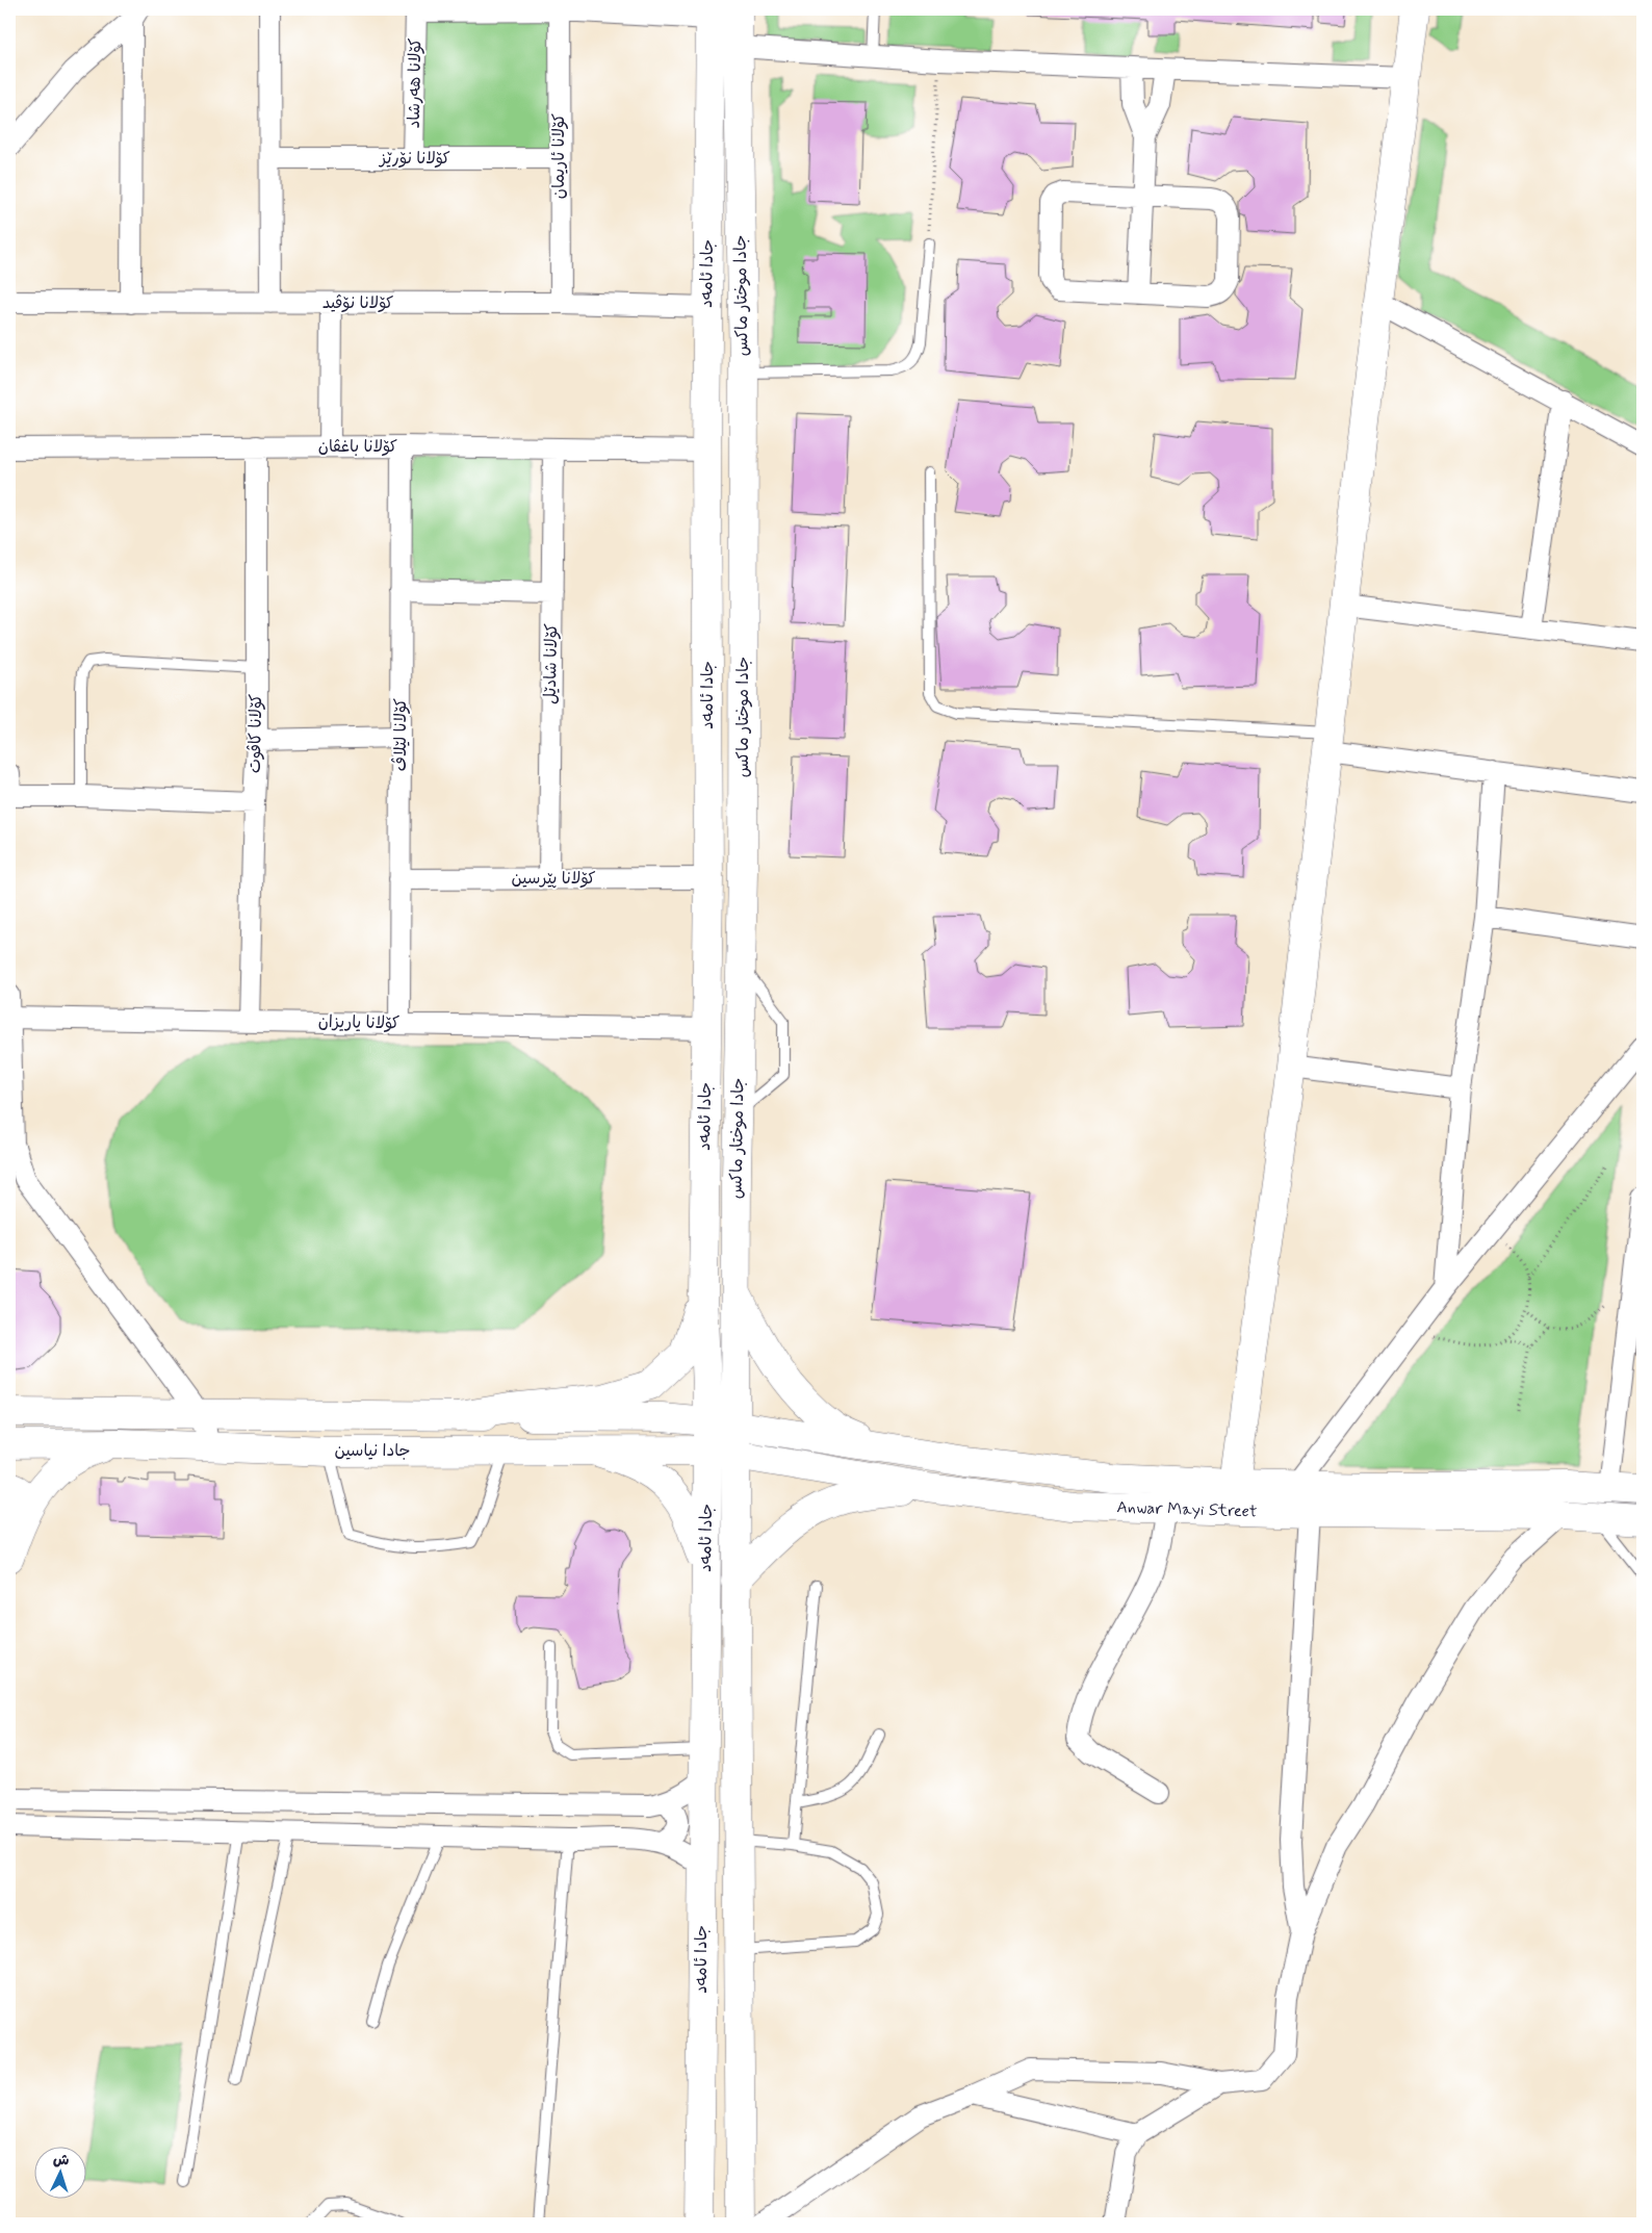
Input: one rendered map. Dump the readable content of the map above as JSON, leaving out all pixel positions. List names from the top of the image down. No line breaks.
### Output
{"streets":{"main road":["جادا ئامەد","جادا موختار ماكس","جادا نیاسین","Anwar Mayi Street"],"street":["کۆلانا هەرشاد","کۆلانا ئاریمان","کۆلانا نۆرێز","کۆلانا نۆڤید","کۆلانا باغڤان","کۆلانا شادێل","کۆلانا کاڤوت","کۆلانا لێلاڤ","کۆلانا پێرسین","کۆلانا یاریزان"]},"crossings":[["کۆلانا هەرشاد","کۆلانا نۆرێز"],["کۆلانا ئاریمان","کۆلانا نۆرێز"],["کۆلانا ئاریمان","کۆلانا نۆڤید"],["جادا ئامەد","جادا موختار ماكس"],["جادا ئامەد","کۆلانا نۆڤید"],["جادا ئامەد","کۆلانا باغڤان"],["جادا ئامەد","کۆلانا پێرسین"],["جادا ئامەد","کۆلانا یاریزان"],["جادا ئامەد","جادا نیاسین"],["جادا ئامەد","Anwar Mayi Street"],["جادا موختار ماكس","جادا نیاسین"],["جادا موختار ماكس","Anwar Mayi Street"],["کۆلانا باغڤان","کۆلانا شادێل"],["کۆلانا باغڤان","کۆلانا کاڤوت"],["کۆلانا باغڤان","کۆلانا لێلاڤ"],["کۆلانا شادێل","کۆلانا پێرسین"],["کۆلانا کاڤوت","کۆلانا یاریزان"],["کۆلانا لێلاڤ","کۆلانا پێرسین"],["کۆلانا لێلاڤ","کۆلانا یاریزان"],["جادا نیاسین","Anwar Mayi Street"]],"north":"top"}
